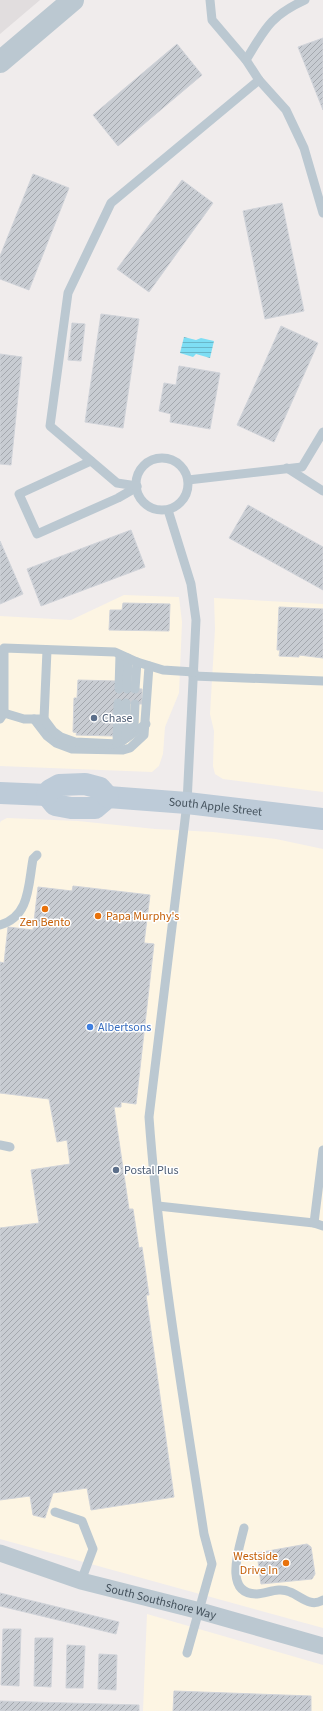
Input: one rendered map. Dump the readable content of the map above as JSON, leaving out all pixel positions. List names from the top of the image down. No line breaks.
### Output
{"streets":{"main road":["South Apple Street"],"street":["South Southshore Way"]},"places":["Chase","Zen Bento","Papa Murphy's","Albertsons","Postal Plus","Westside Drive In"]}
